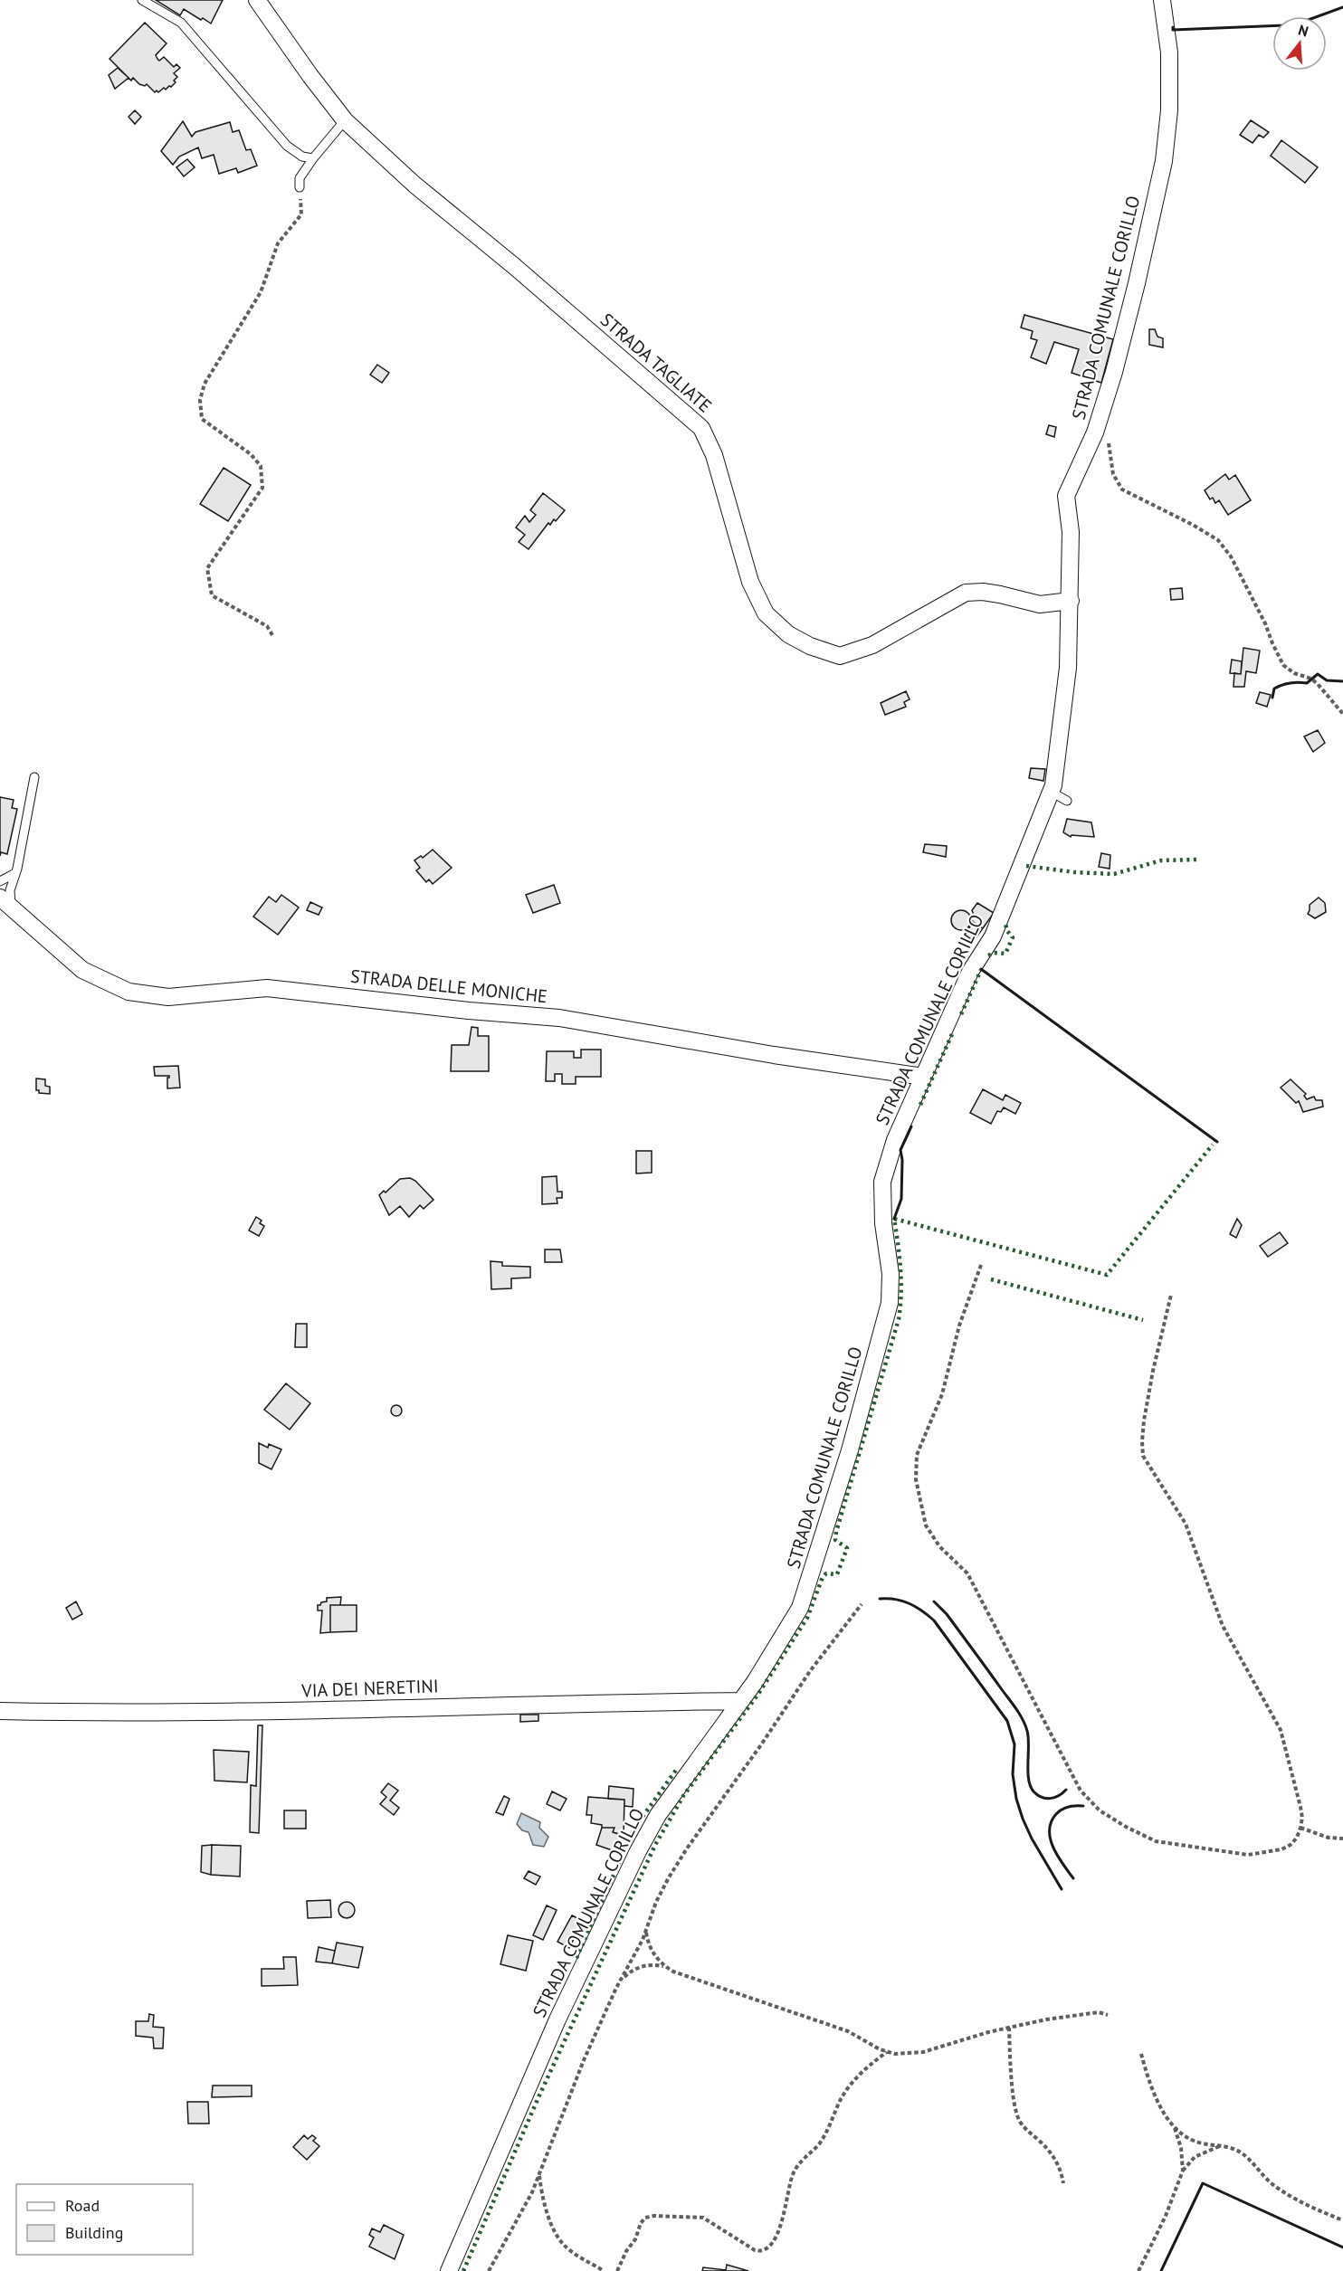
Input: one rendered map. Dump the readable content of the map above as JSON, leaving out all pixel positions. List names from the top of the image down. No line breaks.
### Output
{"streets":{"street":["STRADA COMUNALE CORILLO","STRADA TAGLIATE","STRADA DELLE MONICHE","VIA DEI NERETINI"]},"crossings":[["STRADA COMUNALE CORILLO","STRADA TAGLIATE"],["STRADA COMUNALE CORILLO","STRADA DELLE MONICHE"],["STRADA COMUNALE CORILLO","VIA DEI NERETINI"]],"legend":["Road","Building"],"north":"top"}
